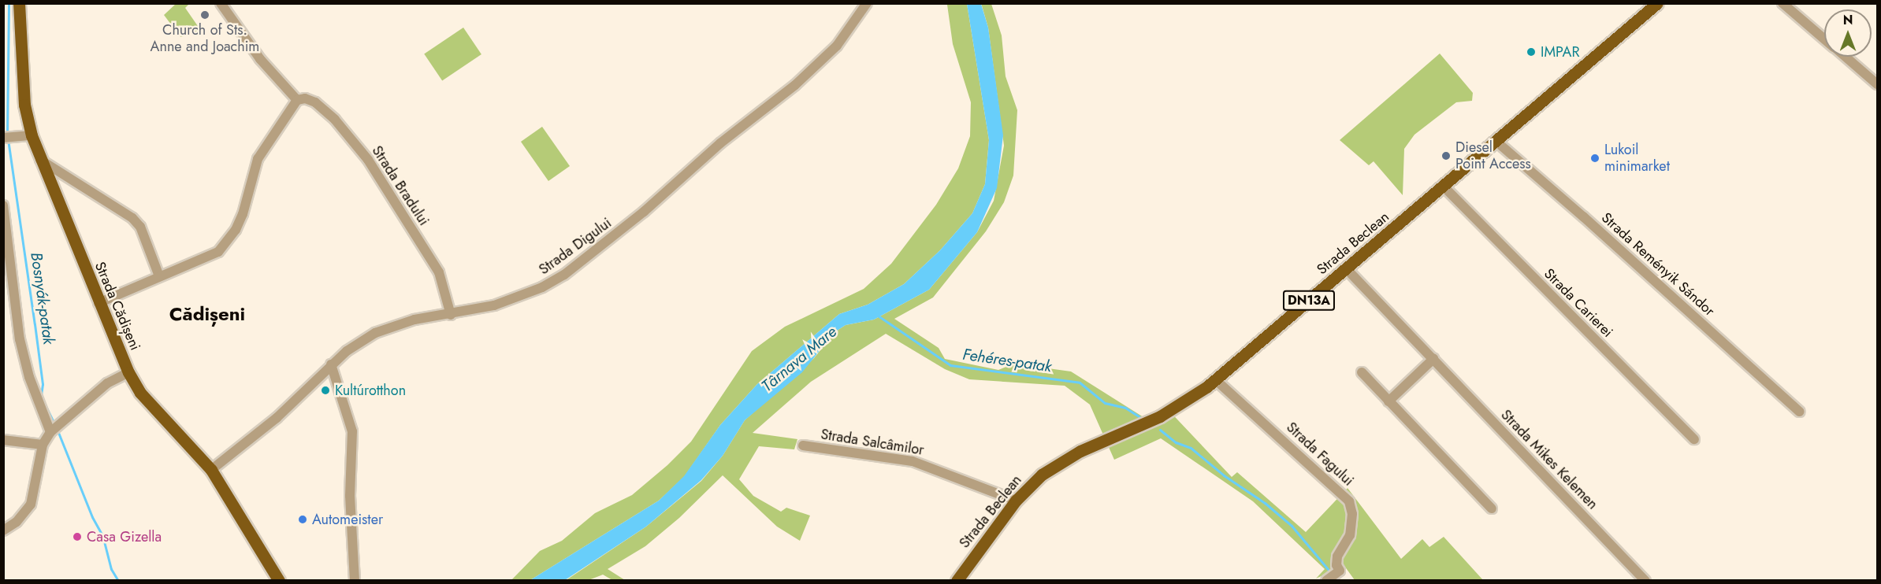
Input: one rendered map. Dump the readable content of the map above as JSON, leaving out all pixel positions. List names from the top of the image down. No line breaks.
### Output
{"streets":{"main road":["Strada Beclean","DN13A","Strada Cădișeni"],"street":["Strada Bradului","Strada Digului","Strada Reményik Sándor","Strada Carierei","Strada Salcâmilor","Strada Fagului","Strada Mikes Kelemen"]},"crossings":[["Strada Bradului","Strada Digului"],["Strada Beclean","Strada Reményik Sándor"],["Strada Beclean","Strada Carierei"],["Strada Beclean","Strada Salcâmilor"],["Strada Beclean","Strada Fagului"],["Strada Beclean","Strada Mikes Kelemen"],["Strada Digului","Strada Cădișeni"]],"districts":["Cădișeni"],"water":["Bosnyák-patak","Târnava Mare","Fehéres-patak"],"places":["Church of Sts. Anne and Joachim","IMPAR","Diesel Point Access","Lukoil minimarket","Kultúrotthon","Automeister","Casa Gizella"],"north":"top"}
